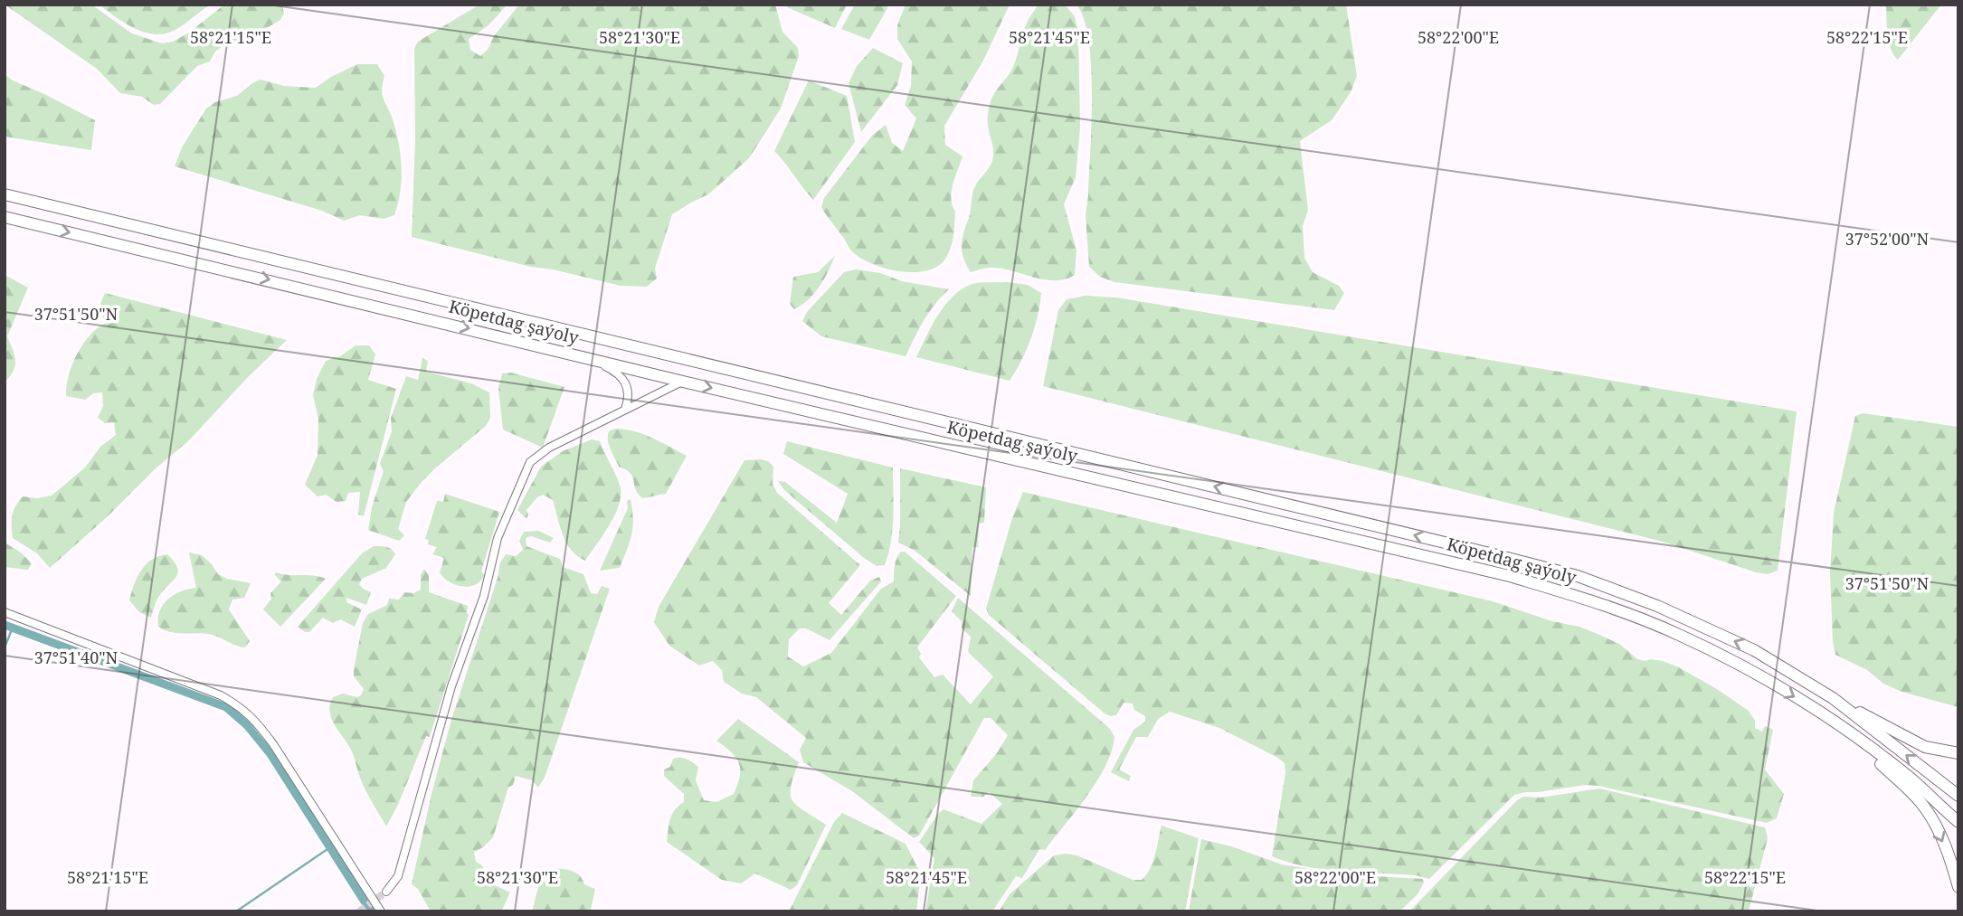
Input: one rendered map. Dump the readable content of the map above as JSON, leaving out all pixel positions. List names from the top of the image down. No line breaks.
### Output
{"streets":{"main road":["Köpetdag şaýoly"]},"coordinates":["58°21'15\"E","58°21'30\"E","58°21'45\"E","58°22'00\"E","58°22'15\"E","37°52'00\"N","37°51'50\"N","37°51'40\"N"]}
